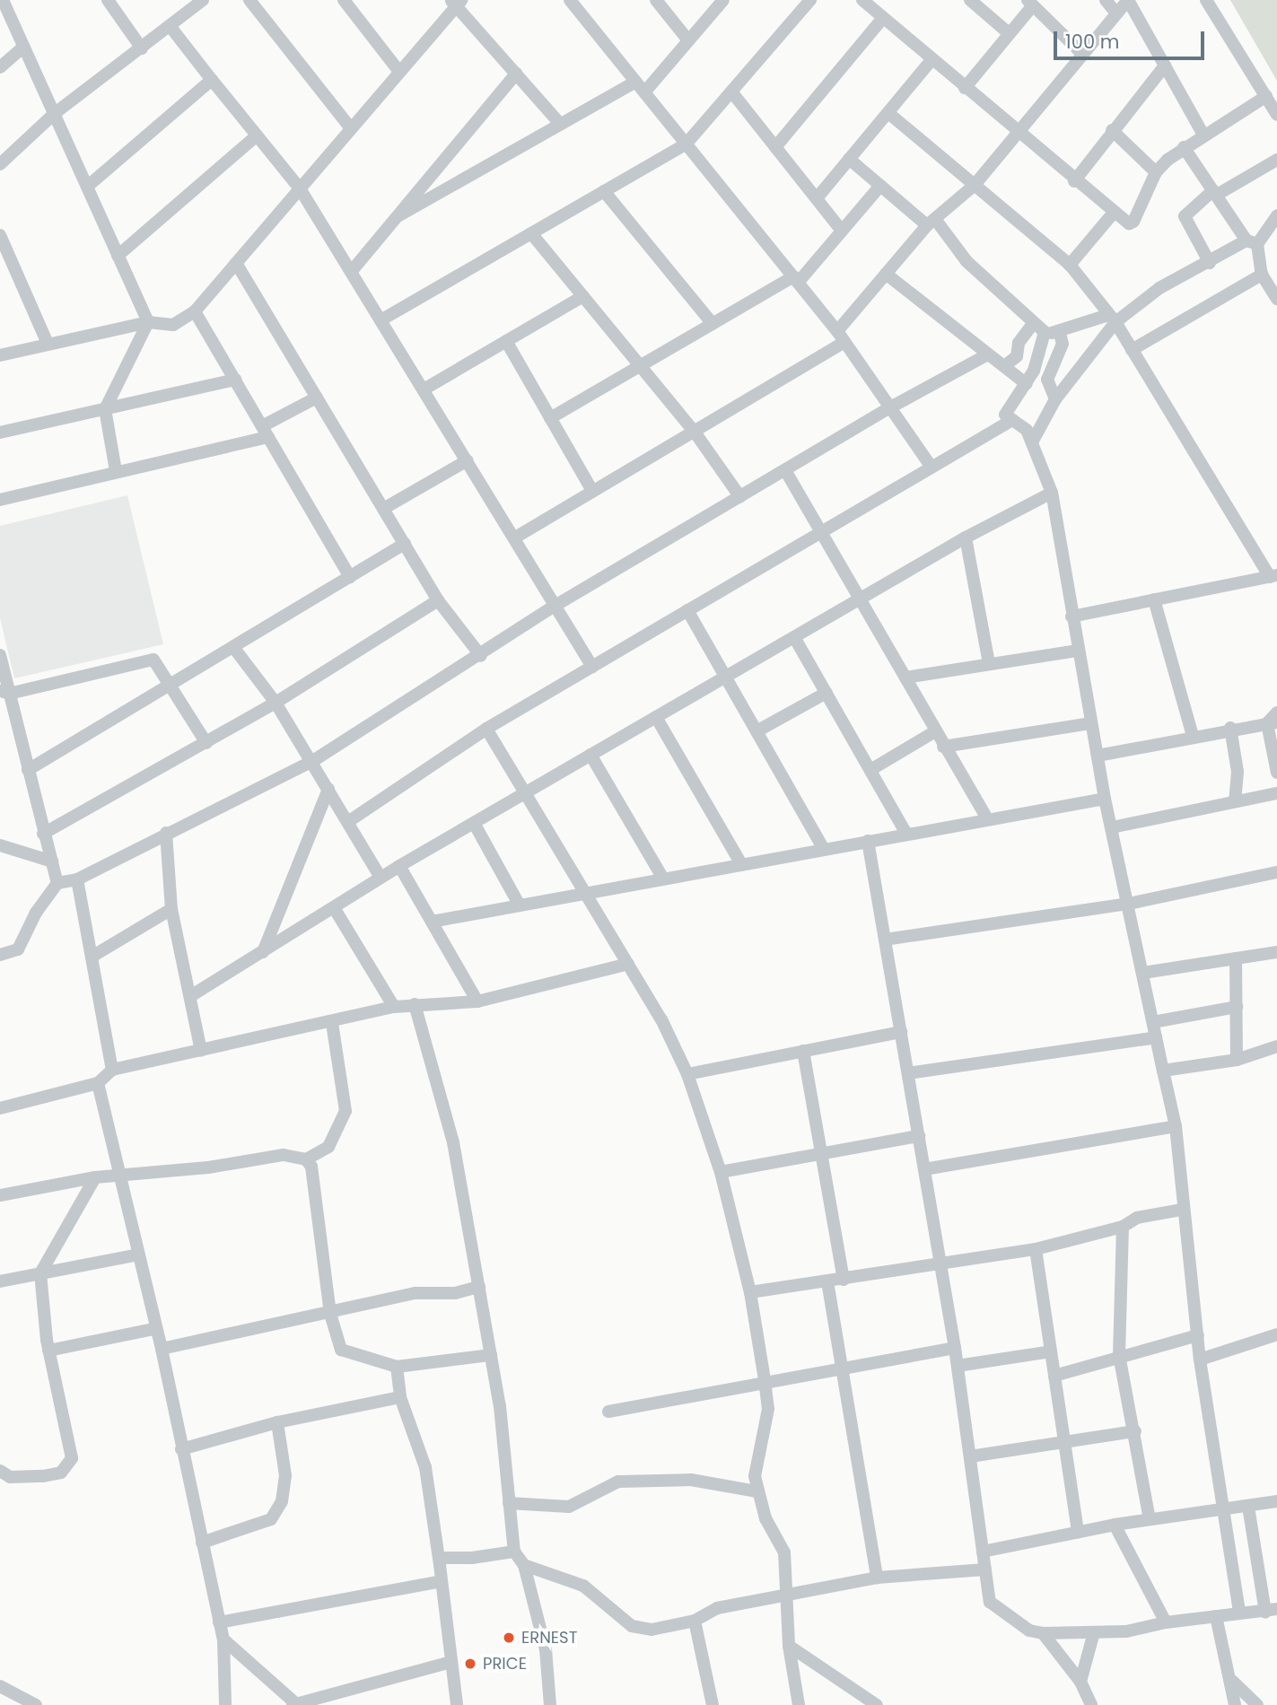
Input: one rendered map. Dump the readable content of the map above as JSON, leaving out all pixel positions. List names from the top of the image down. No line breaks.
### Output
{"places":["ERNEST","PRICE"],"scale_bar":"100 m"}
